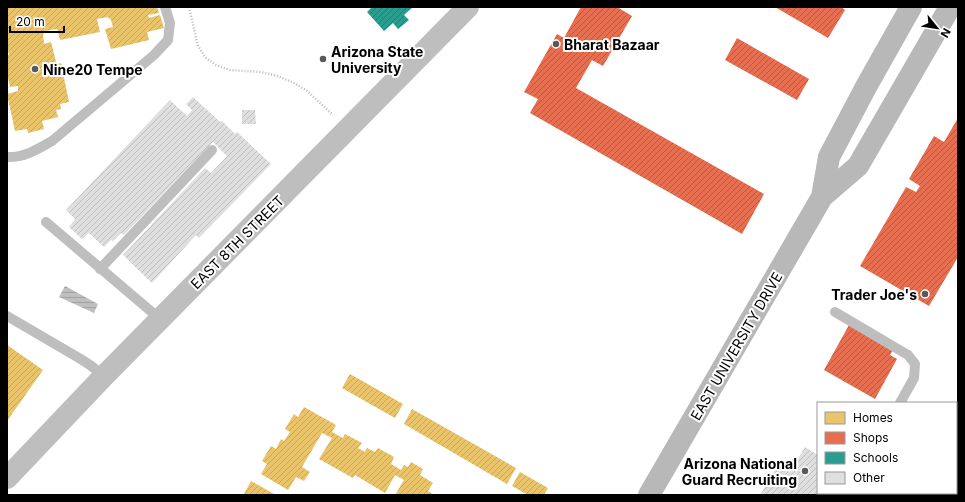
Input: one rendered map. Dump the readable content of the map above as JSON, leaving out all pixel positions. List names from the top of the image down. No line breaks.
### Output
{"streets":{"main road":["EAST UNIVERSITY DRIVE"],"street":["EAST 8TH STREET"]},"places":["Bharat Bazaar","Arizona State University","Nine20 Tempe","Trader Joe's","Arizona National Guard Recruiting"],"legend":["Homes","Shops","Schools","Other"],"scale_bar":"20 m","north":"bottom right"}
